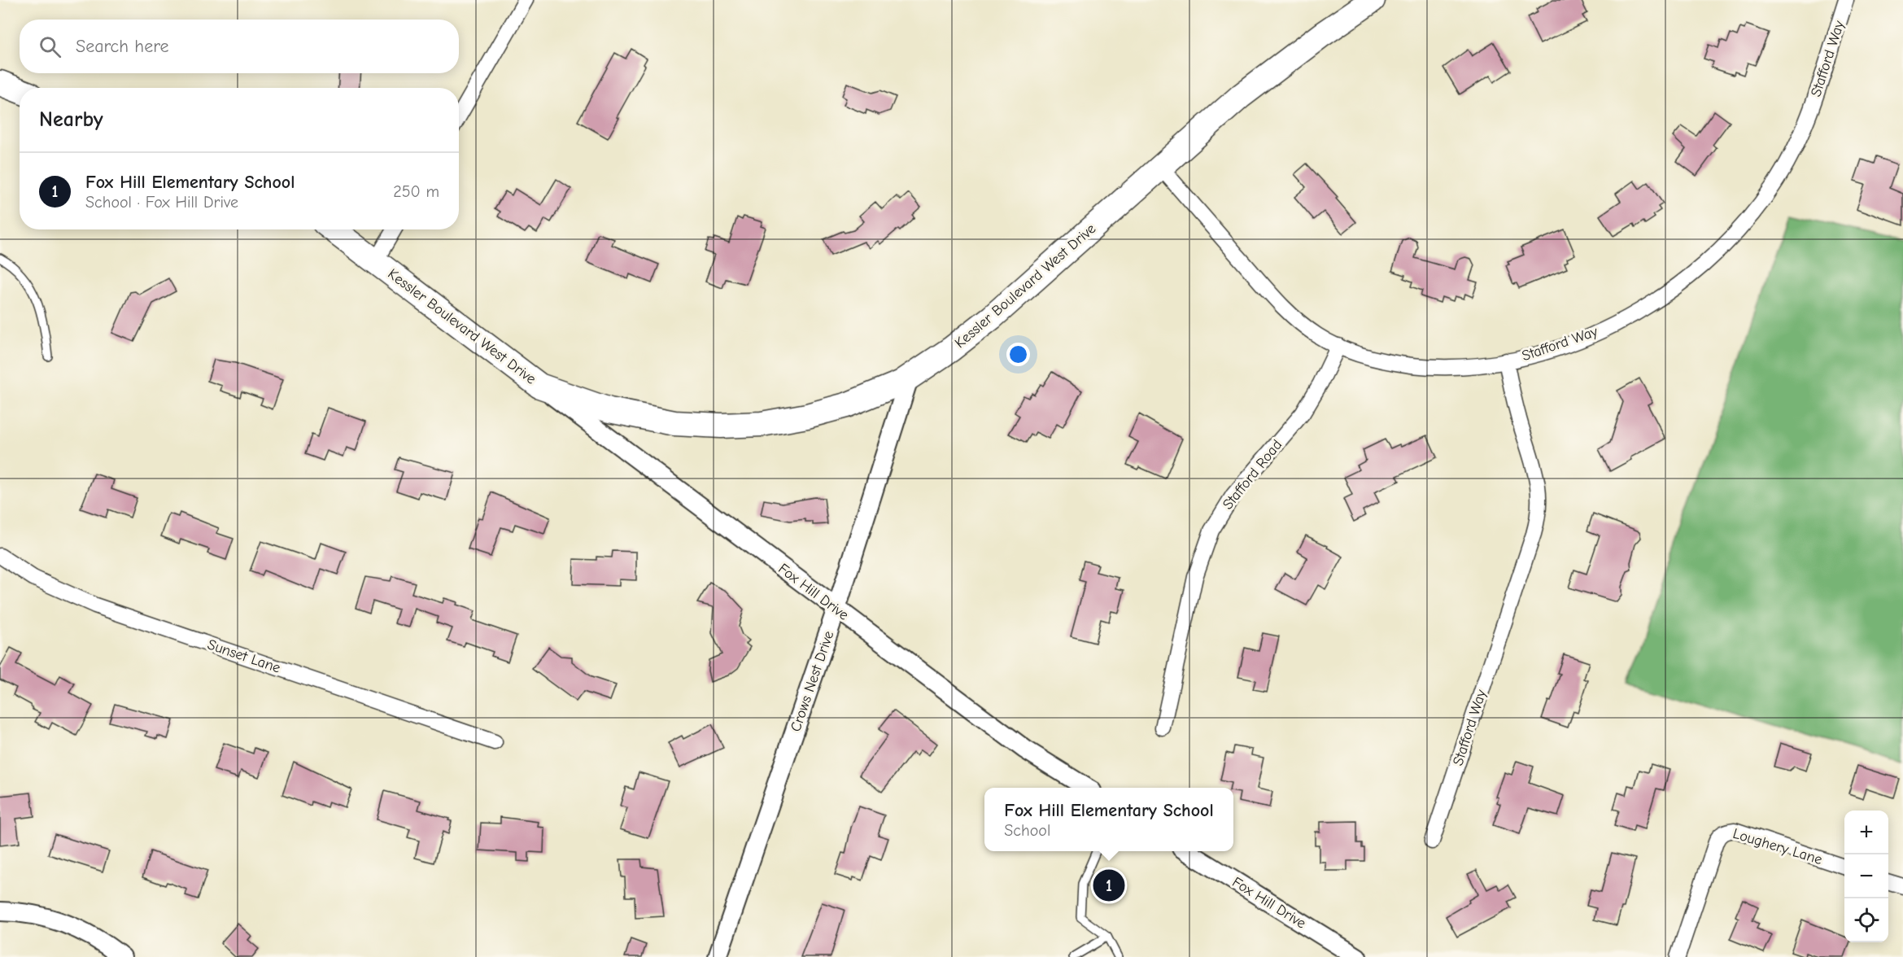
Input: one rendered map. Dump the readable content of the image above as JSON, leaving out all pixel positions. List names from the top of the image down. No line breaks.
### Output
{"streets":{"main road":["Kessler Boulevard West Drive"],"street":["Stafford Way","Stafford Road","Fox Hill Drive","Sunset Lane","Crows Nest Drive","Loughery Lane"]},"crossings":[["Kessler Boulevard West Drive","Fox Hill Drive"],["Kessler Boulevard West Drive","Crows Nest Drive"],["Fox Hill Drive","Crows Nest Drive"]],"page":{"search":"Search here","heading":"Nearby","list":[{"mark":"1","name":"Fox Hill Elementary School","note":"School · Fox Hill Drive","value":"250 m"}],"popup":["Fox Hill Elementary School","School"],"map_buttons":["+","−"],"pins":"1"}}
